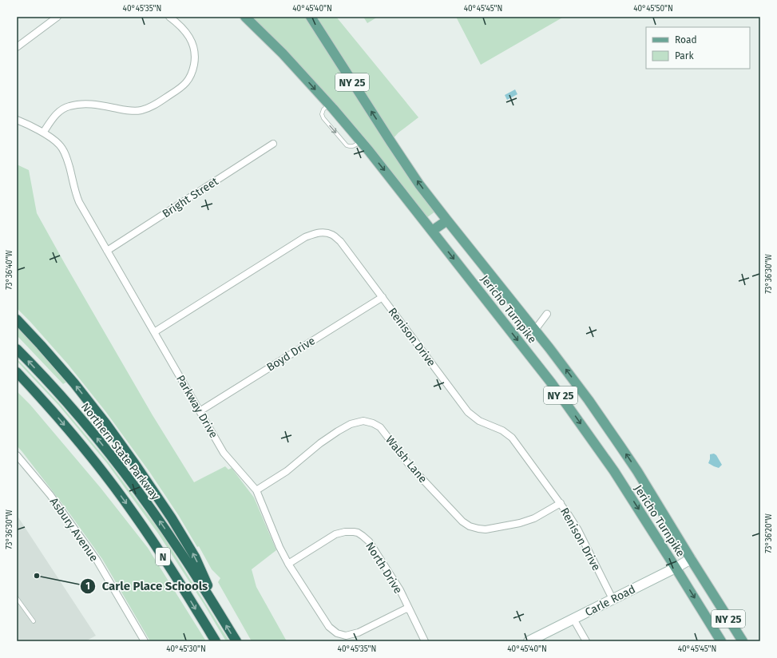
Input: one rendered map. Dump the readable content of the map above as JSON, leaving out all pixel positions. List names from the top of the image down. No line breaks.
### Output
{"streets":{"highway":["Northern State Parkway","N"],"main road":["NY 25","Jericho Turnpike"],"street":["Bright Street","Renison Drive","Boyd Drive","Parkway Drive","Walsh Lane","Asbury Avenue","North Drive","Carle Road"]},"crossings":[["Bright Street","Parkway Drive"],["Jericho Turnpike","Carle Road"],["Renison Drive","Boyd Drive"],["Renison Drive","Parkway Drive"],["Renison Drive","Walsh Lane"],["Renison Drive","Carle Road"],["Boyd Drive","Parkway Drive"],["Parkway Drive","Walsh Lane"],["Parkway Drive","North Drive"]],"places":["Carle Place Schools"],"legend":["Road","Park"],"coordinates":["40°45'35\"N","40°45'40\"N","40°45'45\"N","40°45'50\"N","73°36'40\"W","73°36'30\"W","73°36'20\"W","40°45'30\"N"]}
